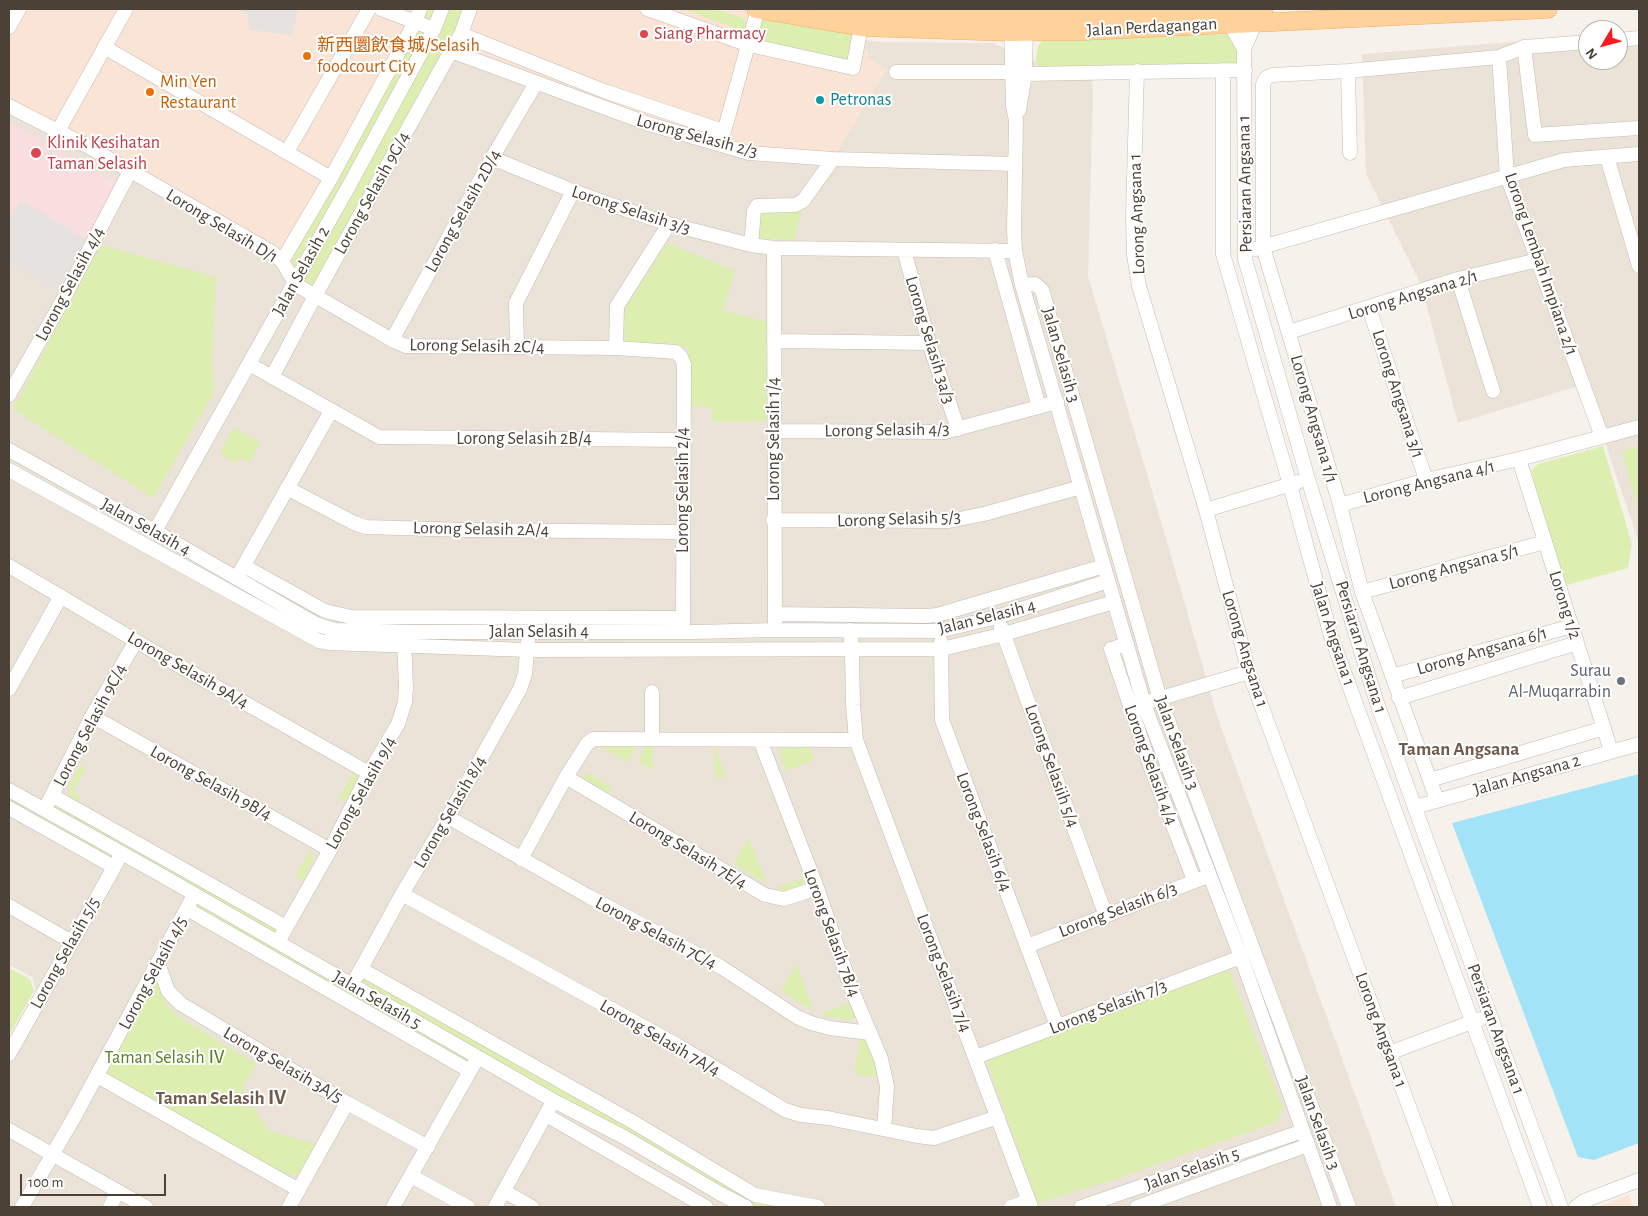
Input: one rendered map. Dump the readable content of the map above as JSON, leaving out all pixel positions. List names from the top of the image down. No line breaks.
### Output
{"streets":{"main road":["Jalan Perdagangan"],"street":["Lorong Selasih 2/3","Persiaran Angsana 1","Lorong Selasih 9G/4","Lorong Selasih 3/3","Lorong Selasih 2D/4","Lorong Angsana 1","Lorong Selasih D/1","Lorong Lembah Impiana 2/1","Jalan Selasih 2","Lorong Selasih 4/4","Lorong Angsana 2/1","Lorong Selasih 3a/3","Lorong Selasih 2C/4","Jalan Selasih 3","Lorong Angsana 3/1","Lorong Angsana 1/1","Lorong Selasih 4/3","Lorong Selasih 2B/4","Lorong Selasih 1/4","Lorong Angsana 4/1","Lorong Selasih 2/4","Lorong Selasih 5/3","Jalan Selasih 4","Lorong Selasih 2A/4","Lorong Angsana 5/1","Lorong 1/2","Jalan Angsana 1","Lorong Angsana 6/1","Lorong Selasih 9A/4","Lorong Selasih 9C/4","Lorong Selasiih 5/4","Jalan Angsana 2","Lorong Selasih 9B/4","Lorong Selasih 9/4","Lorong Selasih 8/4","Lorong Selasih 6/4","Lorong Selasih 7E/4","Lorong Selasih 6/3","Lorong Selasih 7C/4","Lorong Selasih 7B/4","Lorong Selasih 5/5","Lorong Selasih 4/5","Lorong Selasih 7/4","Jalan Selasih 5","Lorong Selasih 7/3","Lorong Selasih 7A/4","Lorong Selasih 3A/5"]},"crossings":[["Jalan Perdagangan","Persiaran Angsana 1"],["Jalan Perdagangan","Jalan Selasih 3"],["Lorong Selasih 2/3","Lorong Selasih 9G/4"],["Lorong Selasih 2/3","Lorong Selasih 2D/4"],["Lorong Selasih 2/3","Jalan Selasih 3"],["Persiaran Angsana 1","Jalan Angsana 2"],["Lorong Selasih 9G/4","Lorong Selasih 2C/4"],["Lorong Selasih 9G/4","Lorong Selasih 2B/4"],["Lorong Selasih 3/3","Lorong Selasih 2D/4"],["Lorong Selasih 3/3","Lorong Selasih 1/4"],["Lorong Selasih 2D/4","Lorong Selasih 2C/4"],["Lorong Selasih D/1","Jalan Selasih 2"],["Lorong Selasih D/1","Lorong Selasih 4/4"],["Lorong Selasih D/1","Lorong Selasih 2C/4"],["Lorong Lembah Impiana 2/1","Lorong Angsana 2/1"],["Lorong Lembah Impiana 2/1","Lorong Angsana 1/1"],["Lorong Lembah Impiana 2/1","Lorong Angsana 4/1"],["Jalan Selasih 2","Lorong Selasih 2C/4"],["Jalan Selasih 2","Lorong Selasih 2B/4"],["Jalan Selasih 2","Jalan Selasih 4"],["Lorong Selasih 4/4","Jalan Selasih 3"],["Lorong Selasih 4/4","Lorong Selasih 6/3"],["Lorong Angsana 2/1","Lorong Angsana 3/1"],["Lorong Angsana 2/1","Lorong Angsana 1/1"],["Lorong Selasih 3a/3","Lorong Selasih 4/3"],["Lorong Selasih 2C/4","Lorong Selasih 2/4"],["Jalan Selasih 3","Lorong Selasih 4/3"],["Jalan Selasih 3","Lorong Selasih 5/3"],["Jalan Selasih 3","Jalan Selasih 4"],["Jalan Selasih 3","Lorong Selasih 6/3"],["Jalan Selasih 3","Jalan Selasih 5"],["Jalan Selasih 3","Lorong Selasih 7/3"],["Lorong Angsana 3/1","Lorong Angsana 4/1"],["Lorong Angsana 1/1","Lorong Angsana 4/1"],["Lorong Angsana 1/1","Lorong Angsana 5/1"],["Lorong Angsana 1/1","Lorong Angsana 6/1"],["Lorong Angsana 1/1","Jalan Angsana 2"],["Lorong Selasih 4/3","Lorong Selasih 1/4"],["Lorong Selasih 2B/4","Lorong Selasih 2/4"],["Lorong Selasih 1/4","Lorong Selasih 5/3"],["Lorong Selasih 1/4","Jalan Selasih 4"],["Lorong Angsana 4/1","Lorong 1/2"],["Lorong Selasih 2/4","Jalan Selasih 4"],["Lorong Selasih 2/4","Lorong Selasih 2A/4"],["Jalan Selasih 4","Lorong Selasiih 5/4"],["Jalan Selasih 4","Lorong Selasih 9/4"],["Jalan Selasih 4","Lorong Selasih 8/4"],["Jalan Selasih 4","Lorong Selasih 6/4"],["Jalan Selasih 4","Lorong Selasih 7/4"],["Lorong Angsana 5/1","Lorong 1/2"],["Lorong 1/2","Lorong Angsana 6/1"],["Lorong 1/2","Jalan Angsana 2"],["Lorong Selasih 9A/4","Lorong Selasih 9C/4"],["Lorong Selasih 9A/4","Lorong Selasih 9/4"],["Lorong Selasih 9C/4","Lorong Selasih 9B/4"],["Lorong Selasih 9C/4","Jalan Selasih 5"],["Lorong Selasiih 5/4","Lorong Selasih 6/3"],["Lorong Selasih 9B/4","Lorong Selasih 9/4"],["Lorong Selasih 9/4","Jalan Selasih 5"],["Lorong Selasih 8/4","Lorong Selasih 7C/4"],["Lorong Selasih 8/4","Jalan Selasih 5"],["Lorong Selasih 8/4","Lorong Selasih 7A/4"],["Lorong Selasih 6/4","Lorong Selasih 6/3"],["Lorong Selasih 6/4","Lorong Selasih 7/3"],["Lorong Selasih 7E/4","Lorong Selasih 7B/4"],["Lorong Selasih 7C/4","Lorong Selasih 7B/4"],["Lorong Selasih 7B/4","Lorong Selasih 7A/4"],["Lorong Selasih 5/5","Jalan Selasih 5"],["Lorong Selasih 4/5","Jalan Selasih 5"],["Lorong Selasih 4/5","Lorong Selasih 3A/5"],["Lorong Selasih 7/4","Lorong Selasih 7/3"],["Lorong Selasih 7/4","Lorong Selasih 7A/4"]],"districts":["Taman Angsana","Taman Selasih Ⅳ"],"parks":["Taman Selasih Ⅳ"],"places":["Siang Pharmacy","新西圜飲食城/Selasih foodcourt City","Min Yen Restaurant","Petronas","Klinik Kesihatan Taman Selasih","Surau Al-Muqarrabin"],"scale_bar":"100 m","north":"bottom left"}
